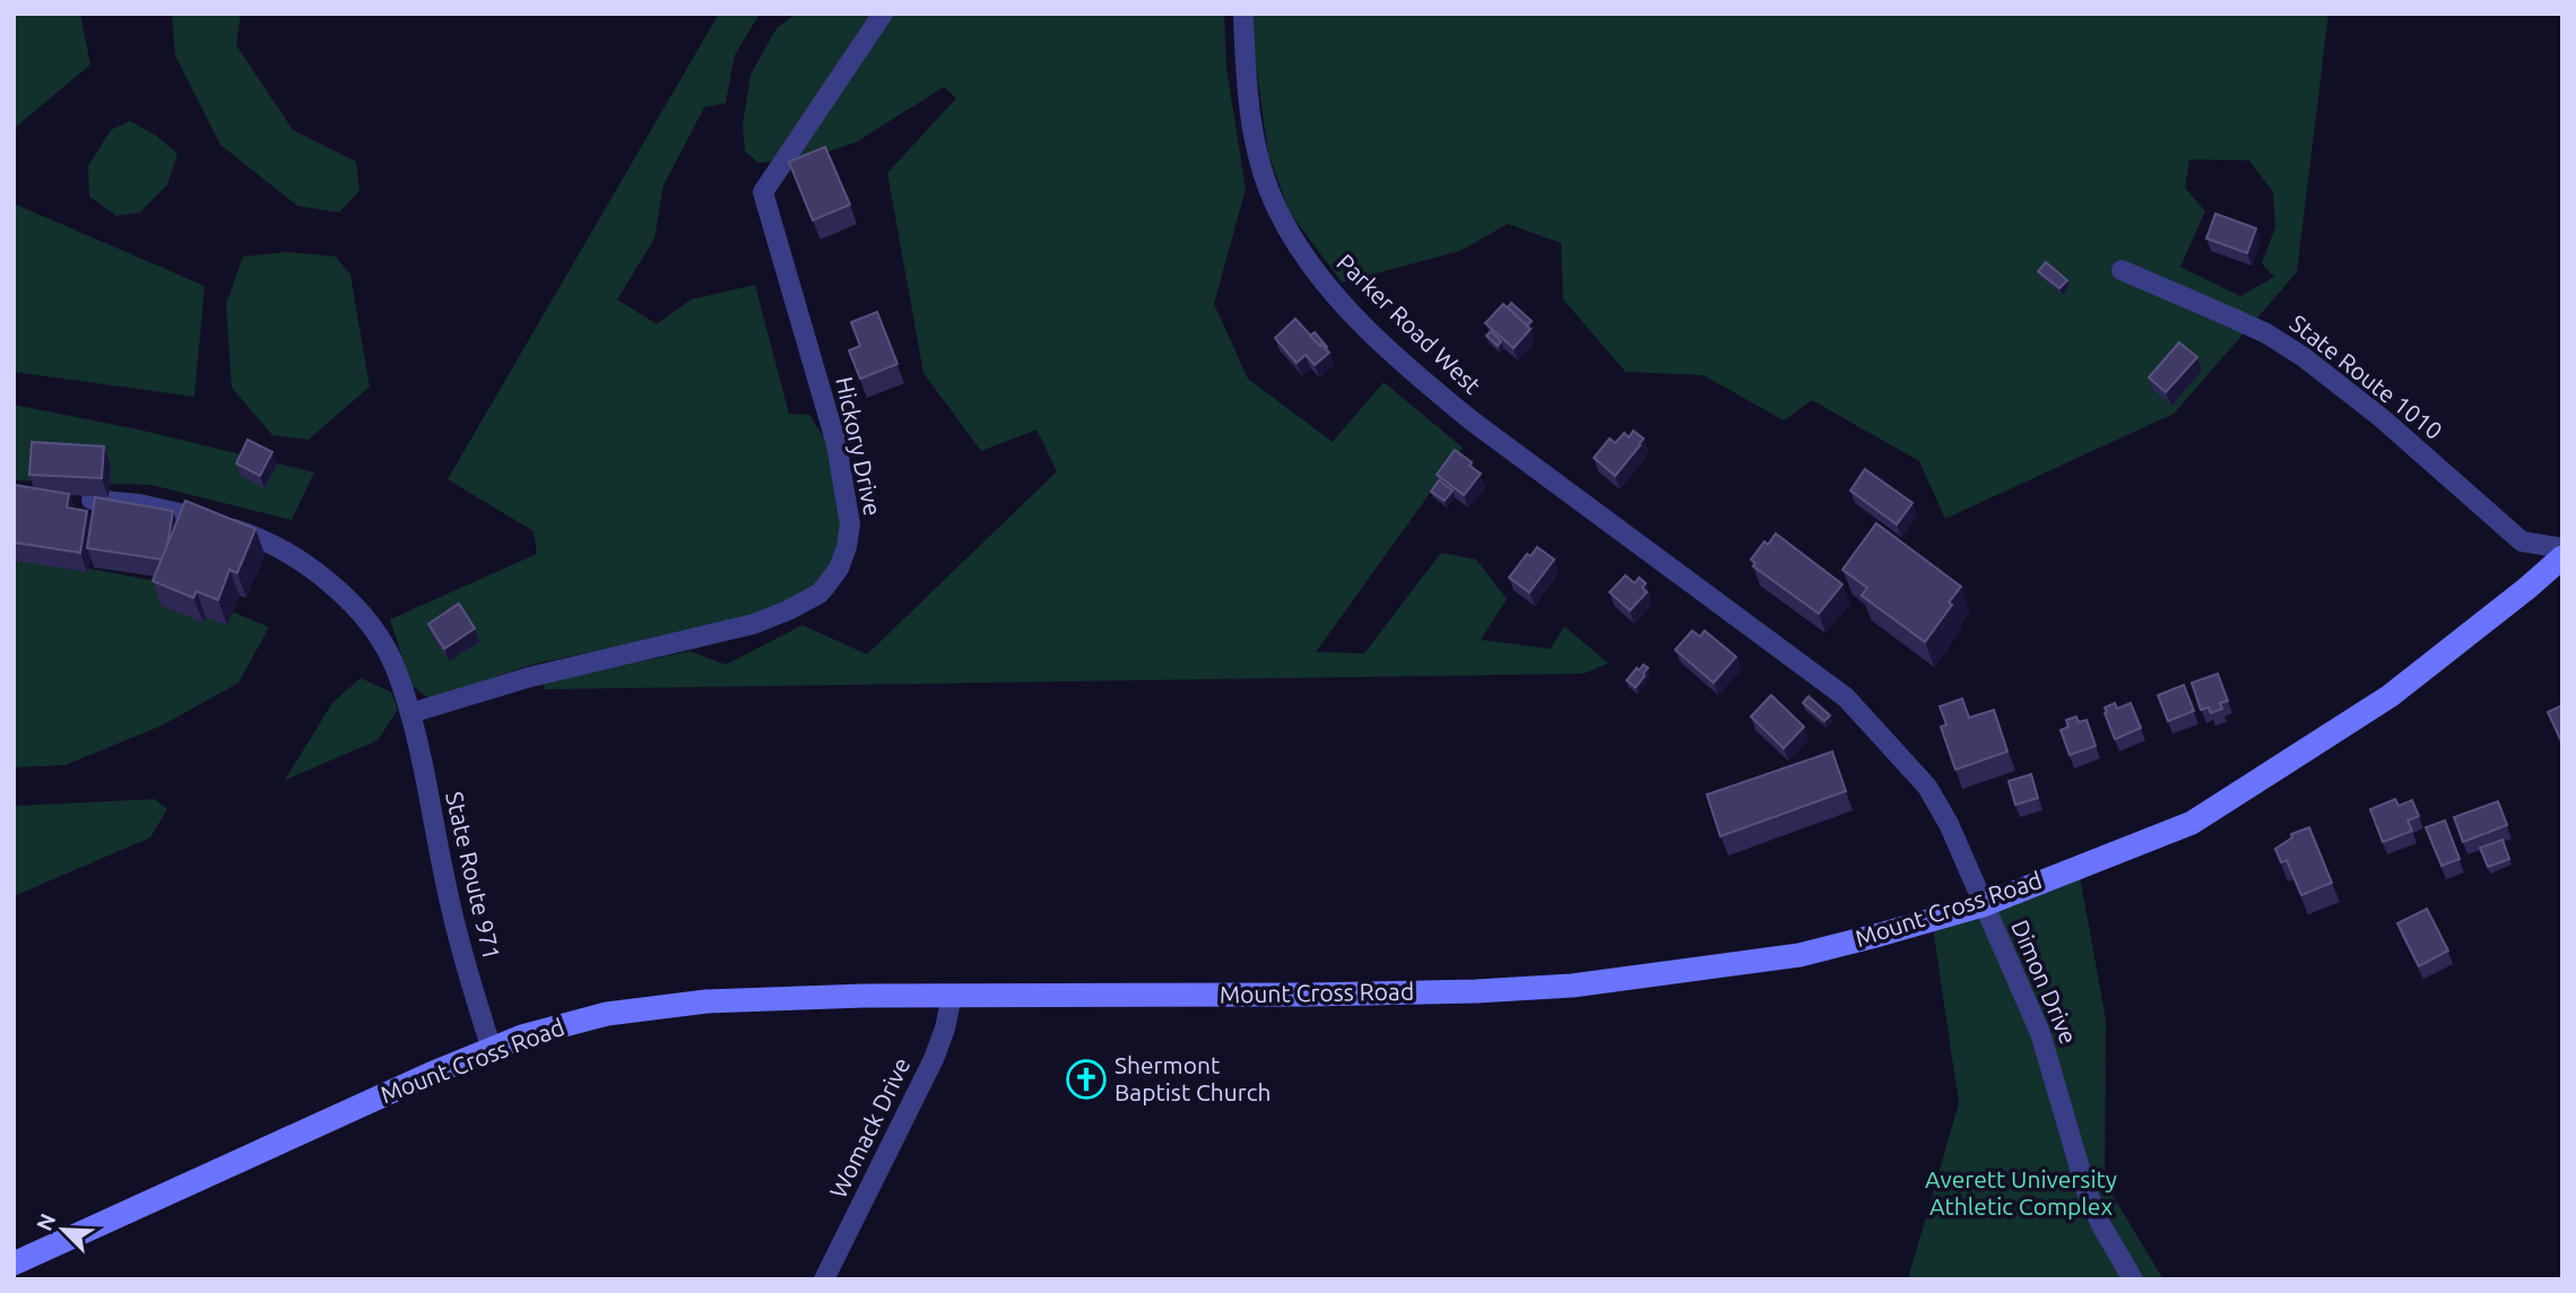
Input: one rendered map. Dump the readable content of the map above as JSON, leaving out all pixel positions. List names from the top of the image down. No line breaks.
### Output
{"streets":{"main road":["Mount Cross Road"],"street":["Parker Road West","State Route 1010","Hickory Drive","State Route 971","Dimon Drive","Womack Drive"]},"crossings":[["Parker Road West","Dimon Drive"],["Hickory Drive","State Route 971"],["State Route 971","Mount Cross Road"],["Mount Cross Road","Dimon Drive"],["Mount Cross Road","Womack Drive"]],"parks":["Averett University Athletic Complex"],"places":{"church":["Shermont Baptist Church"]},"north":"top left"}
